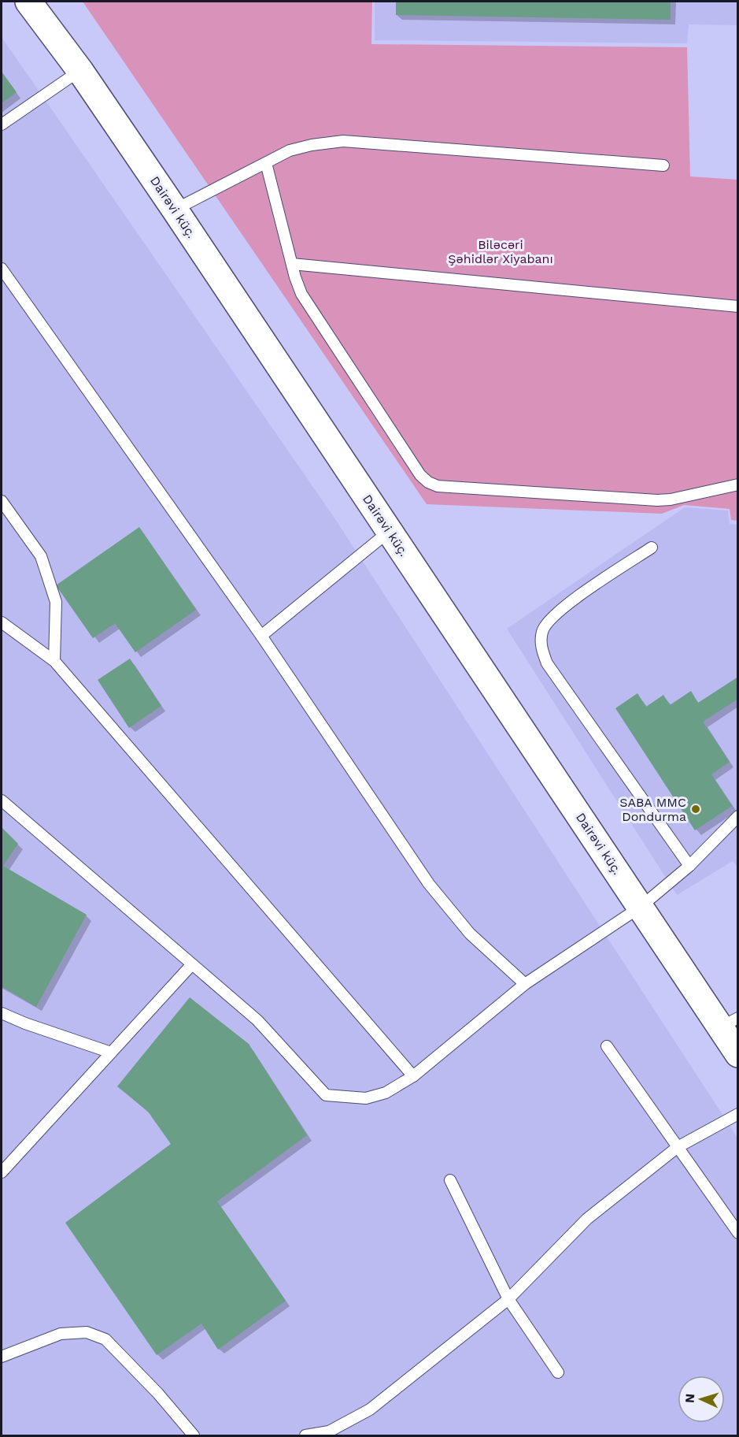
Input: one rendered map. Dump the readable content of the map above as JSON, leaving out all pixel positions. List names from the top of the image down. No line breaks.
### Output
{"streets":{"main road":["Dairəvi küç."]},"parks":["Biləcəri Şəhidlər Xiyabanı"],"places":["SABA MMC Dondurma"],"north":"left"}
